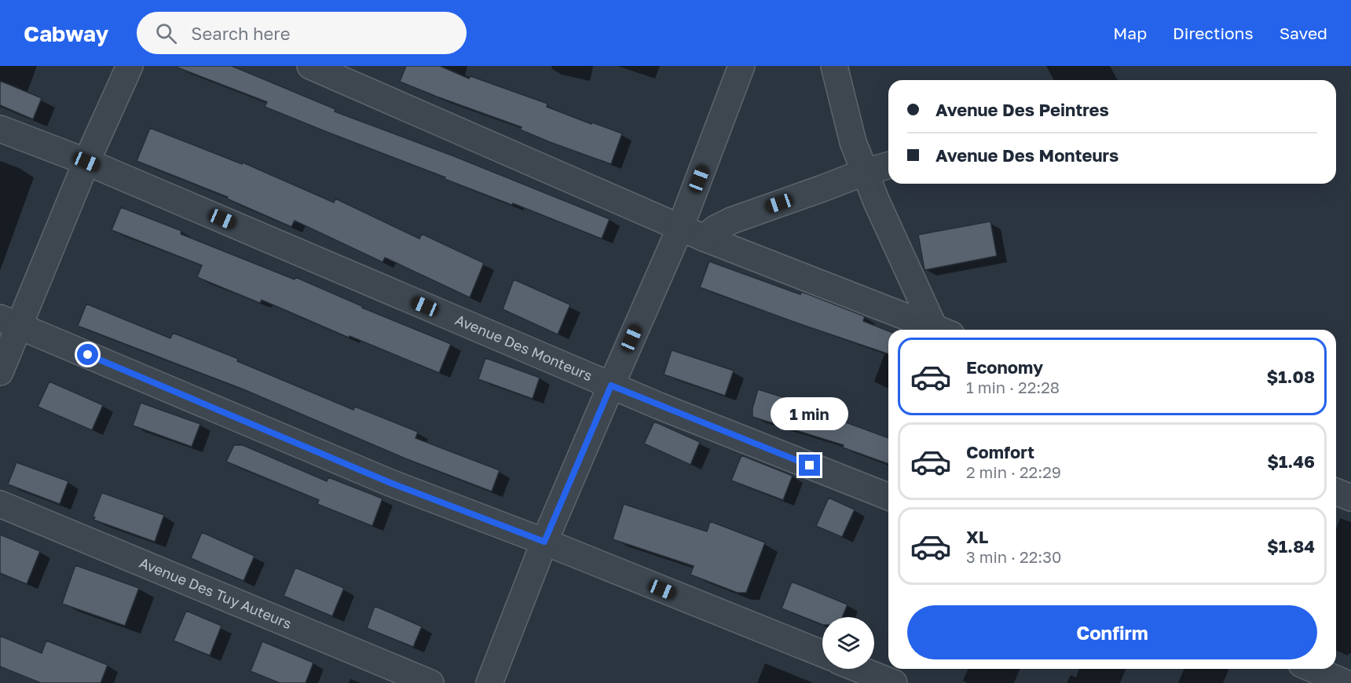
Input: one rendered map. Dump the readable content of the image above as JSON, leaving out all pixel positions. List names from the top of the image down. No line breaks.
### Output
{"streets":{"street":["Avenue Des Monteurs","Avenue Des Tuy Auteurs"]},"page":{"header":"Cabway","search":"Search here","nav":["Map","Directions","Saved"],"banner":["Avenue Des Peintres","Avenue Des Monteurs"],"list":[{"name":"Economy","note":"1 min · 22:28","value":"$1.08"},{"name":"Comfort","note":"2 min · 22:29","value":"$1.46"},{"name":"XL","note":"3 min · 22:30","value":"$1.84"}],"bubble":"1 min","buttons":"Confirm"}}
